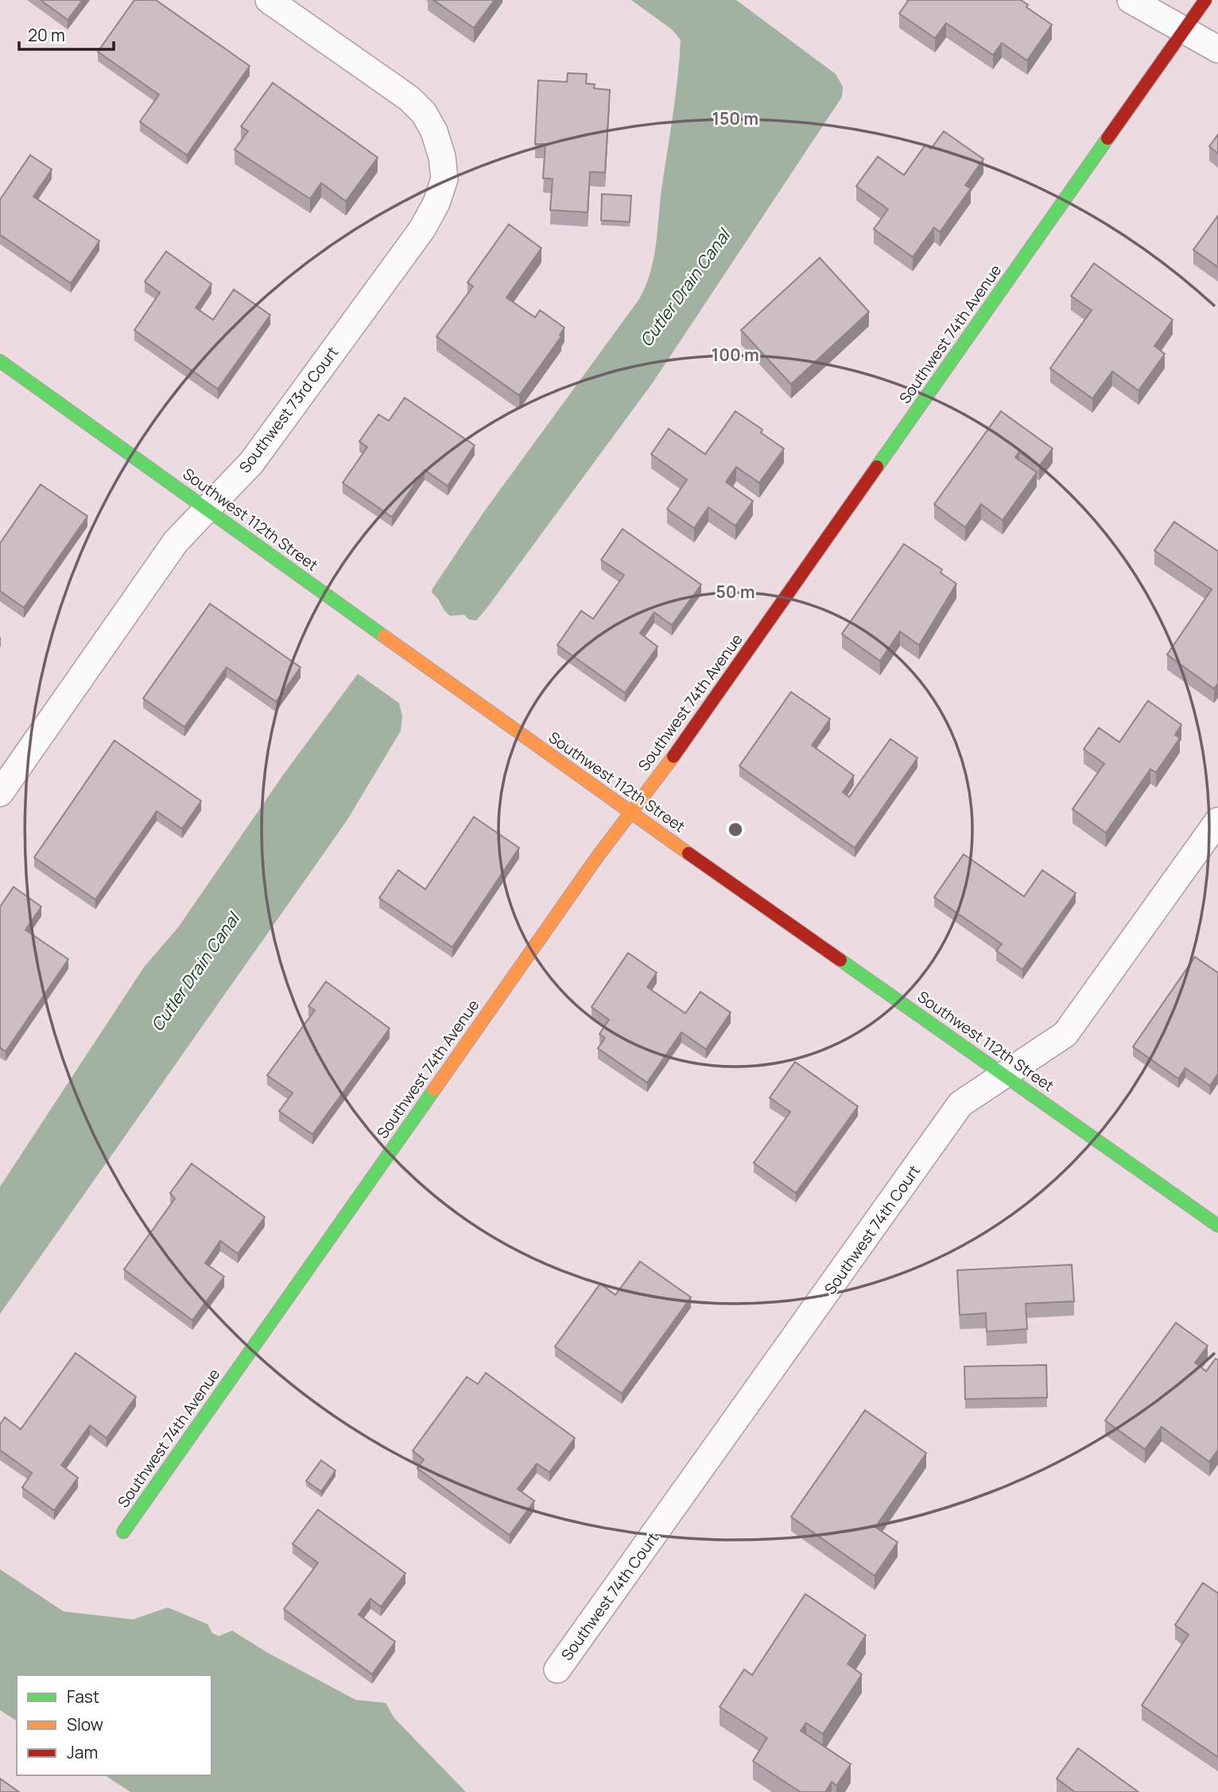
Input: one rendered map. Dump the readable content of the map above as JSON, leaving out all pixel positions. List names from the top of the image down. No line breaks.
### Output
{"streets":{"street":["Southwest 74th Avenue","Southwest 73rd Court","Southwest 112th Street","Southwest 74th Court"]},"crossings":[["Southwest 74th Avenue","Southwest 112th Street"],["Southwest 73rd Court","Southwest 112th Street"],["Southwest 112th Street","Southwest 74th Court"]],"water":["Cutler Drain Canal"],"legend":["Fast","Slow","Jam"],"scale_bar":"20 m","rings":["150 m","100 m","50 m"]}
